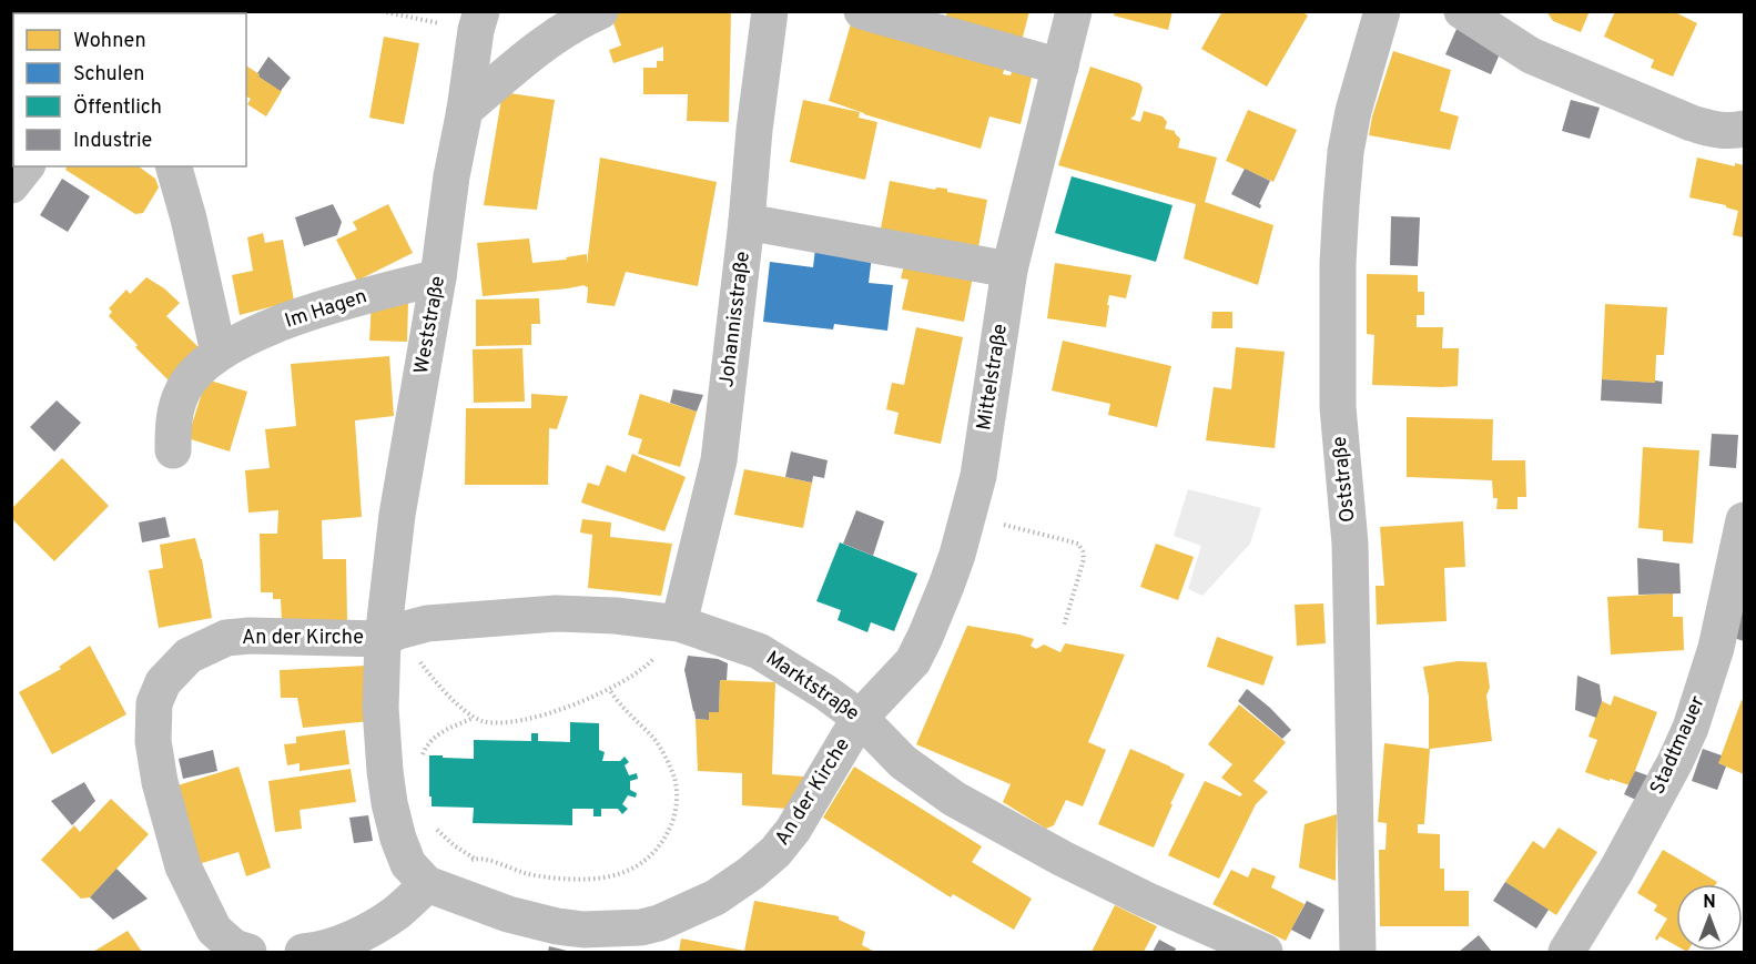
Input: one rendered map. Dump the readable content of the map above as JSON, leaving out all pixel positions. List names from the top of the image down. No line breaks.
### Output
{"streets":{"street":["Im Hagen","Johannisstraße","Weststraße","Mittelstraße","Oststraße","An der Kirche","Marktstraße","Stadtmauer"]},"crossings":[["Im Hagen","Weststraße"],["Johannisstraße","Marktstraße"],["Weststraße","An der Kirche"],["Weststraße","Marktstraße"],["Mittelstraße","An der Kirche"],["Mittelstraße","Marktstraße"],["An der Kirche","Marktstraße"]],"legend":["Wohnen","Schulen","Öffentlich","Industrie"],"north":"top"}
